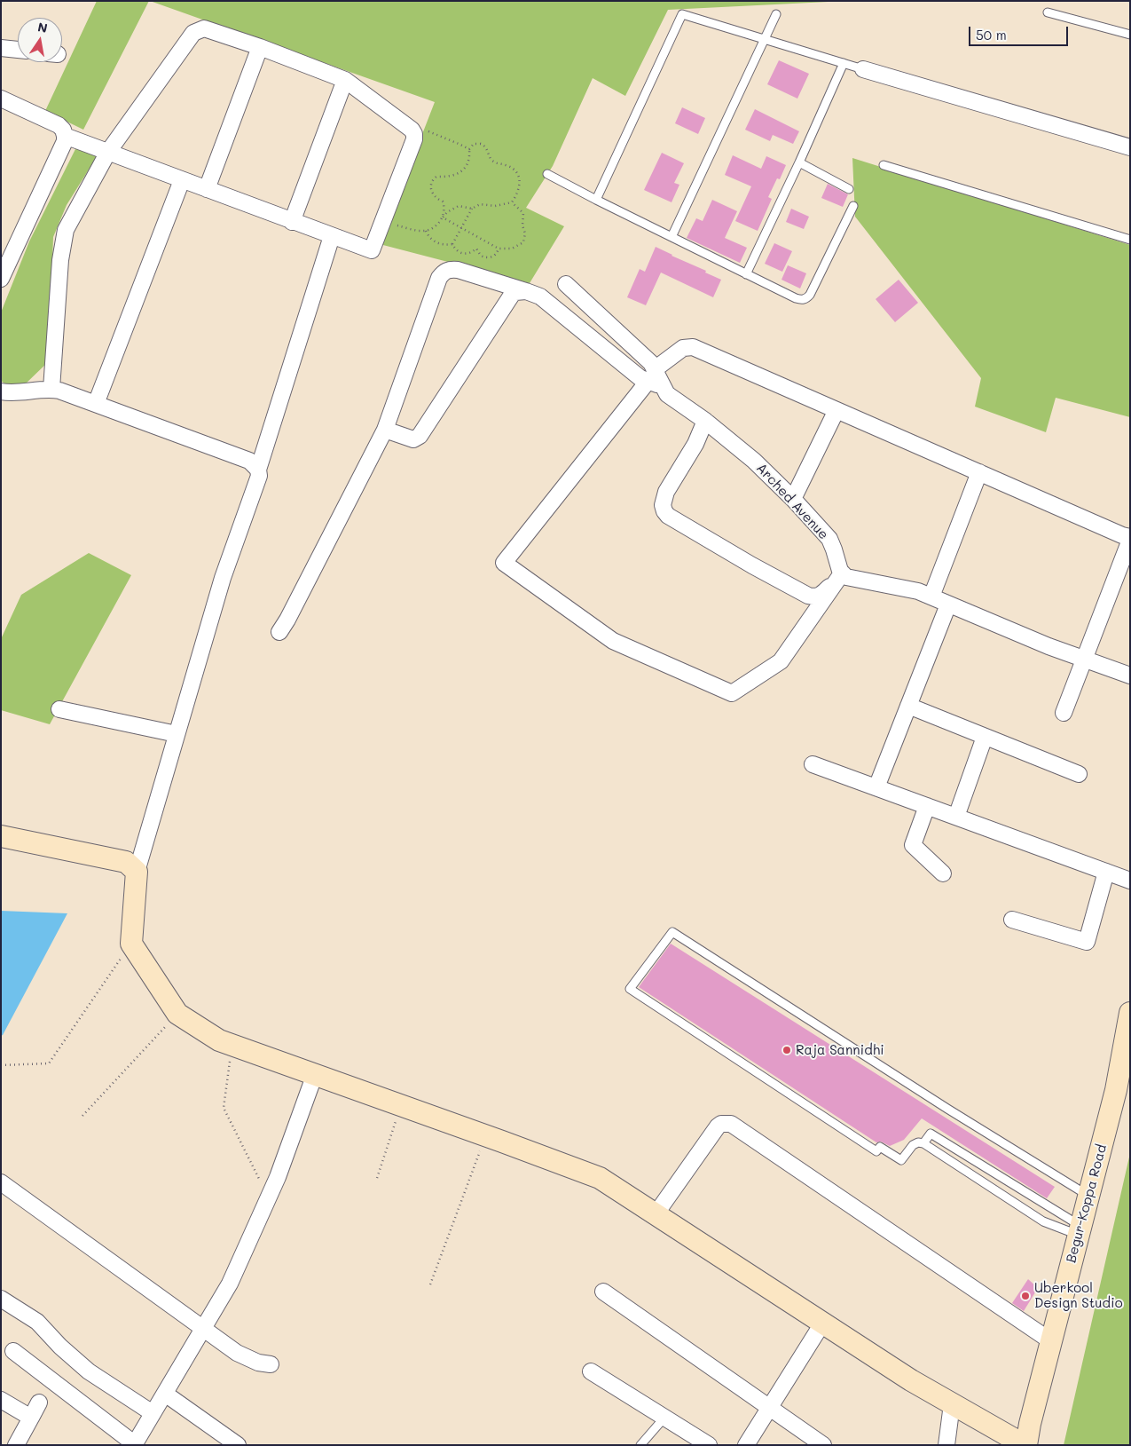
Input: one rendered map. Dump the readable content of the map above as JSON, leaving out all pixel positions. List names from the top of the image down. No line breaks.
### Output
{"streets":{"street":["Arched Avenue","Begur-Koppa Road"]},"places":["Raja Sannidhi","Uberkool Design Studio"],"scale_bar":"50 m","north":"top"}
